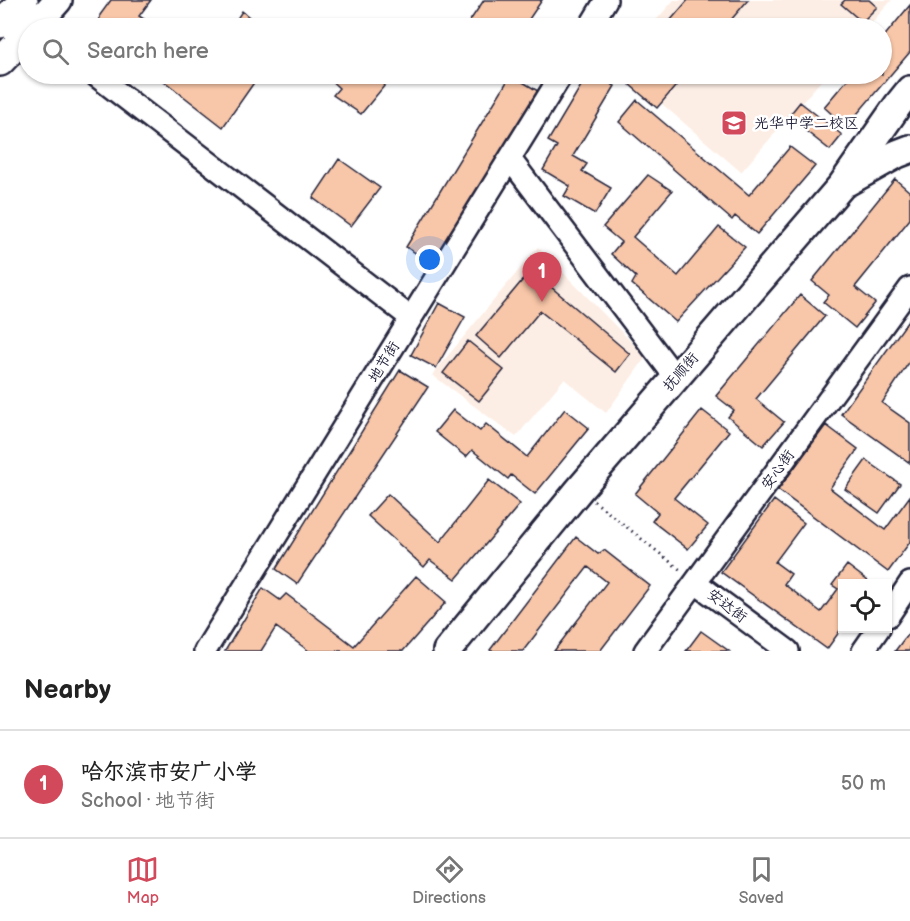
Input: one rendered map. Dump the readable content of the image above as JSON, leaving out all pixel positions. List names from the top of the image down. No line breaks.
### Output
{"streets":{"main road":["抚顺街"],"street":["地节街","安心街","安达街"]},"crossings":[["安心街","安达街"]],"places":{"school or university":["光华中学二校区"]},"page":{"search":"Search here","pins":"1","heading":"Nearby","list":[{"mark":"1","name":"哈尔滨市安广小学","note":"School · 地节街","value":"50 m"}],"nav":["Map","Directions","Saved"]}}
